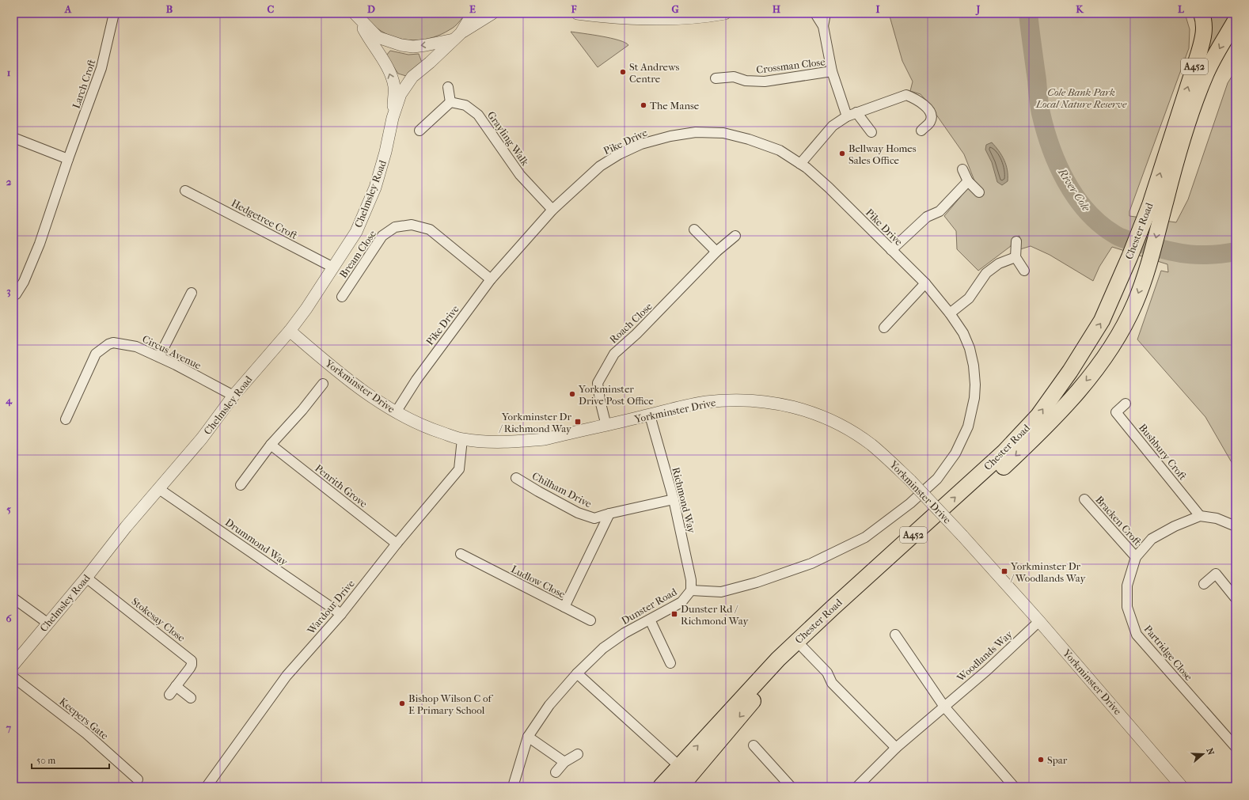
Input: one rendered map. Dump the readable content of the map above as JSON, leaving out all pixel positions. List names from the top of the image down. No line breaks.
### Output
{"streets":{"highway":["A452","Chester Road"],"street":["Crossman Close","Larch Croft","Grayling Walk","Pike Drive","Chelmsley Road","Hedgetree Croft","Bream Close","Roach Close","Circus Avenue","Yorkminster Drive","Bushbury Croft","Penrith Grove","Chilham Drive","Richmond Way","Bracken Croft","Drummond Way","Ludlow Close","Dunster Road","Wardour Drive","Stokesay Close","Partridge Close","Woodlands Way","Keepers Gate"]},"crossings":[["Grayling Walk","Pike Drive"],["Pike Drive","Bream Close"],["Pike Drive","Yorkminster Drive"],["Pike Drive","Dunster Road"],["Chelmsley Road","Hedgetree Croft"],["Chelmsley Road","Circus Avenue"],["Chelmsley Road","Yorkminster Drive"],["Chelmsley Road","Drummond Way"],["Chelmsley Road","Stokesay Close"],["Roach Close","Yorkminster Drive"],["Yorkminster Drive","Richmond Way"],["Yorkminster Drive","Wardour Drive"],["Yorkminster Drive","Woodlands Way"],["Bushbury Croft","Partridge Close"],["Penrith Grove","Wardour Drive"],["Chilham Drive","Richmond Way"],["Chilham Drive","Ludlow Close"],["Richmond Way","Dunster Road"],["Bracken Croft","Partridge Close"],["Drummond Way","Wardour Drive"]],"water":["River Cole"],"parks":["Cole Bank Park Local Nature Reserve"],"places":{"other":["St Andrews Centre","The Manse","Bellway Homes Sales Office","Yorkminster Drive Post Office","Bishop Wilson C of E Primary School","Spar"],"transit":["Yorkminster Dr / Richmond Way","Yorkminster Dr / Woodlands Way","Dunster Rd / Richmond Way"]},"scale_bar":"50 m","north":"right","grid":{"columns":["A","B","C","D","E","F","G","H","I","J","K","L"],"rows":["1","2","3","4","5","6","7"]}}
